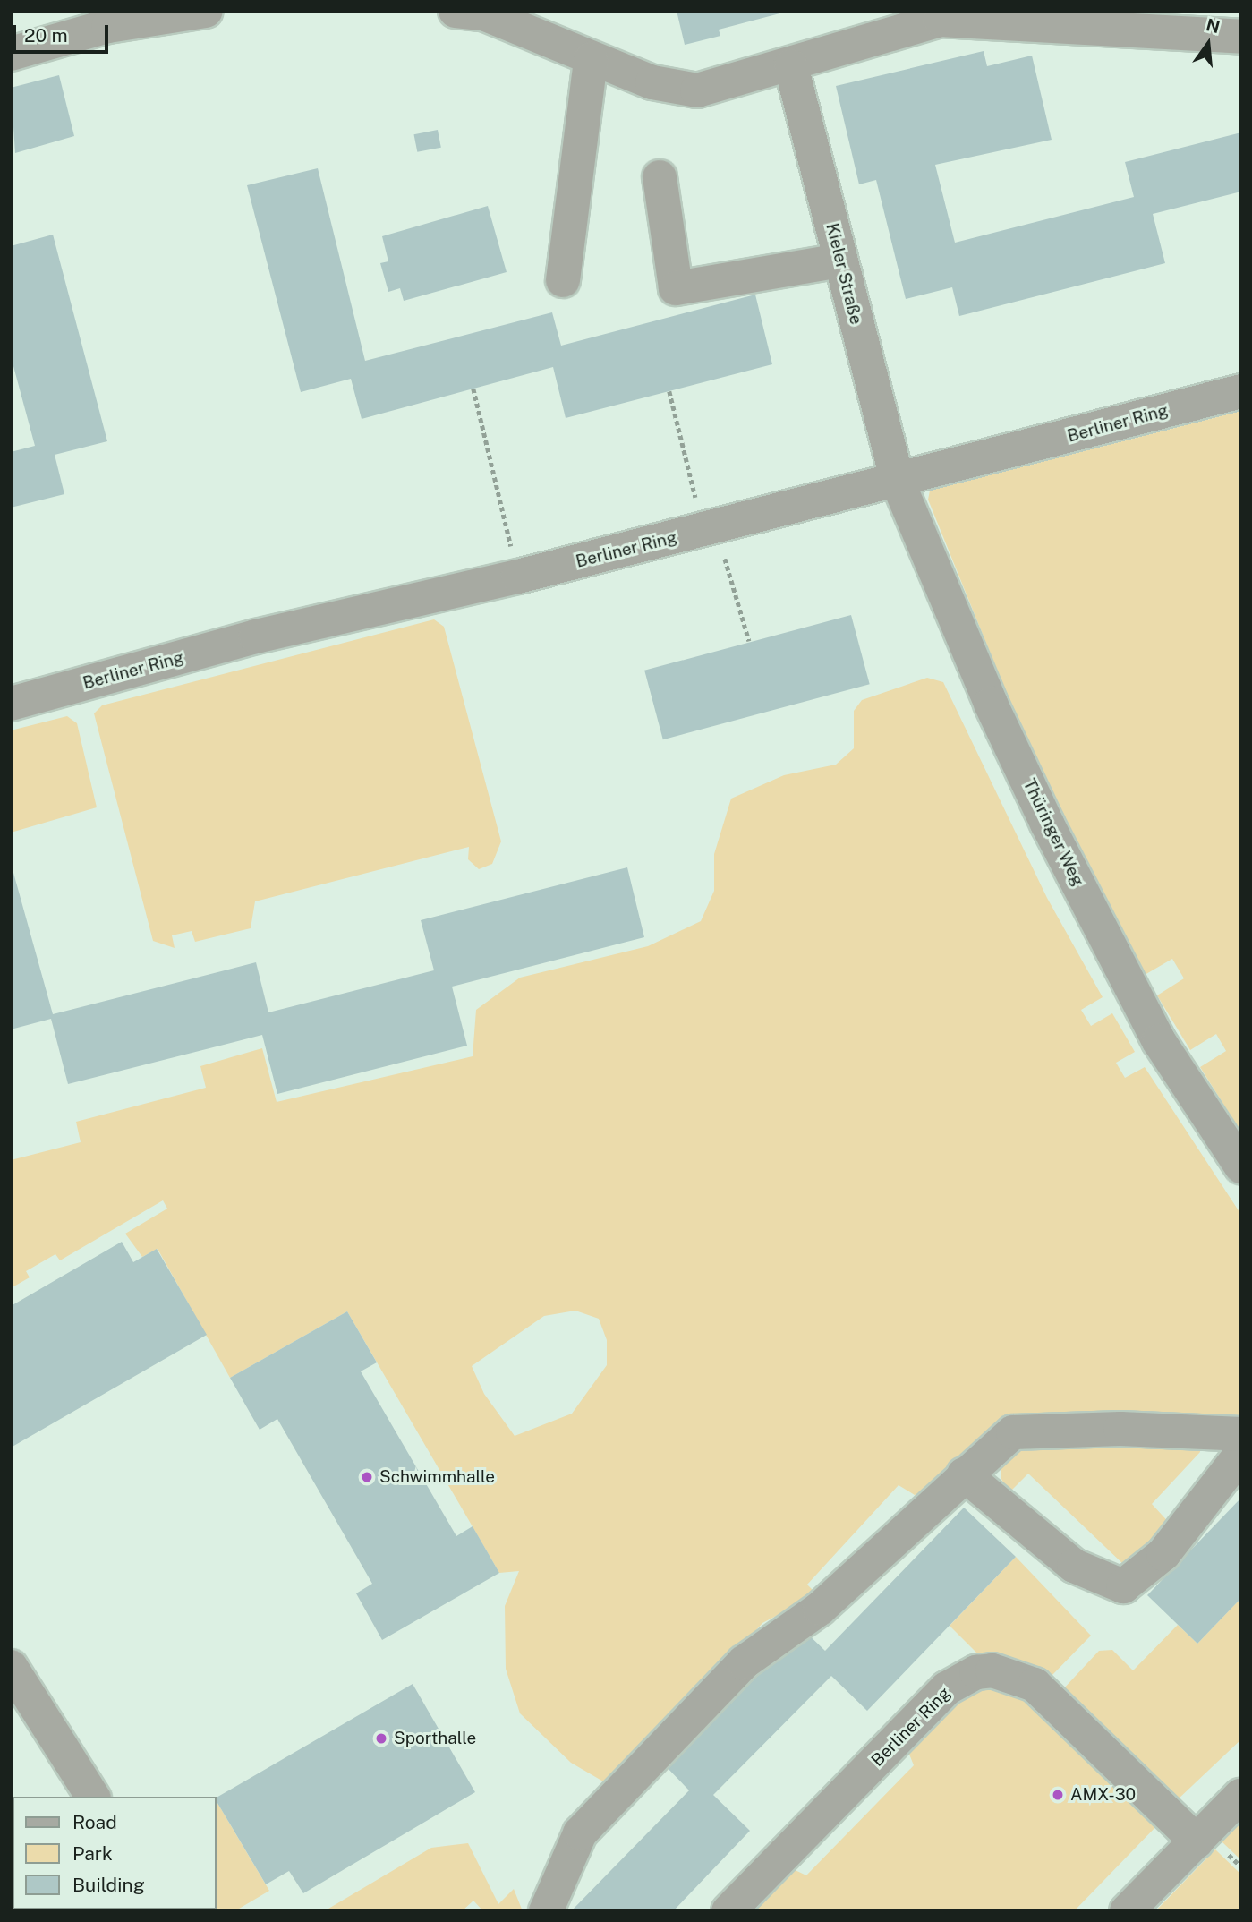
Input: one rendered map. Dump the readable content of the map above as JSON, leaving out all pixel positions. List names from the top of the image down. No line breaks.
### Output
{"streets":{"lane":["Kieler Straße","Berliner Ring","Thüringer Weg"]},"crossings":[["Kieler Straße","Berliner Ring"],["Kieler Straße","Thüringer Weg"],["Berliner Ring","Thüringer Weg"]],"places":["Schwimmhalle","Sporthalle","AMX-30"],"legend":["Road","Park","Building"],"scale_bar":"20 m","north":"top"}
